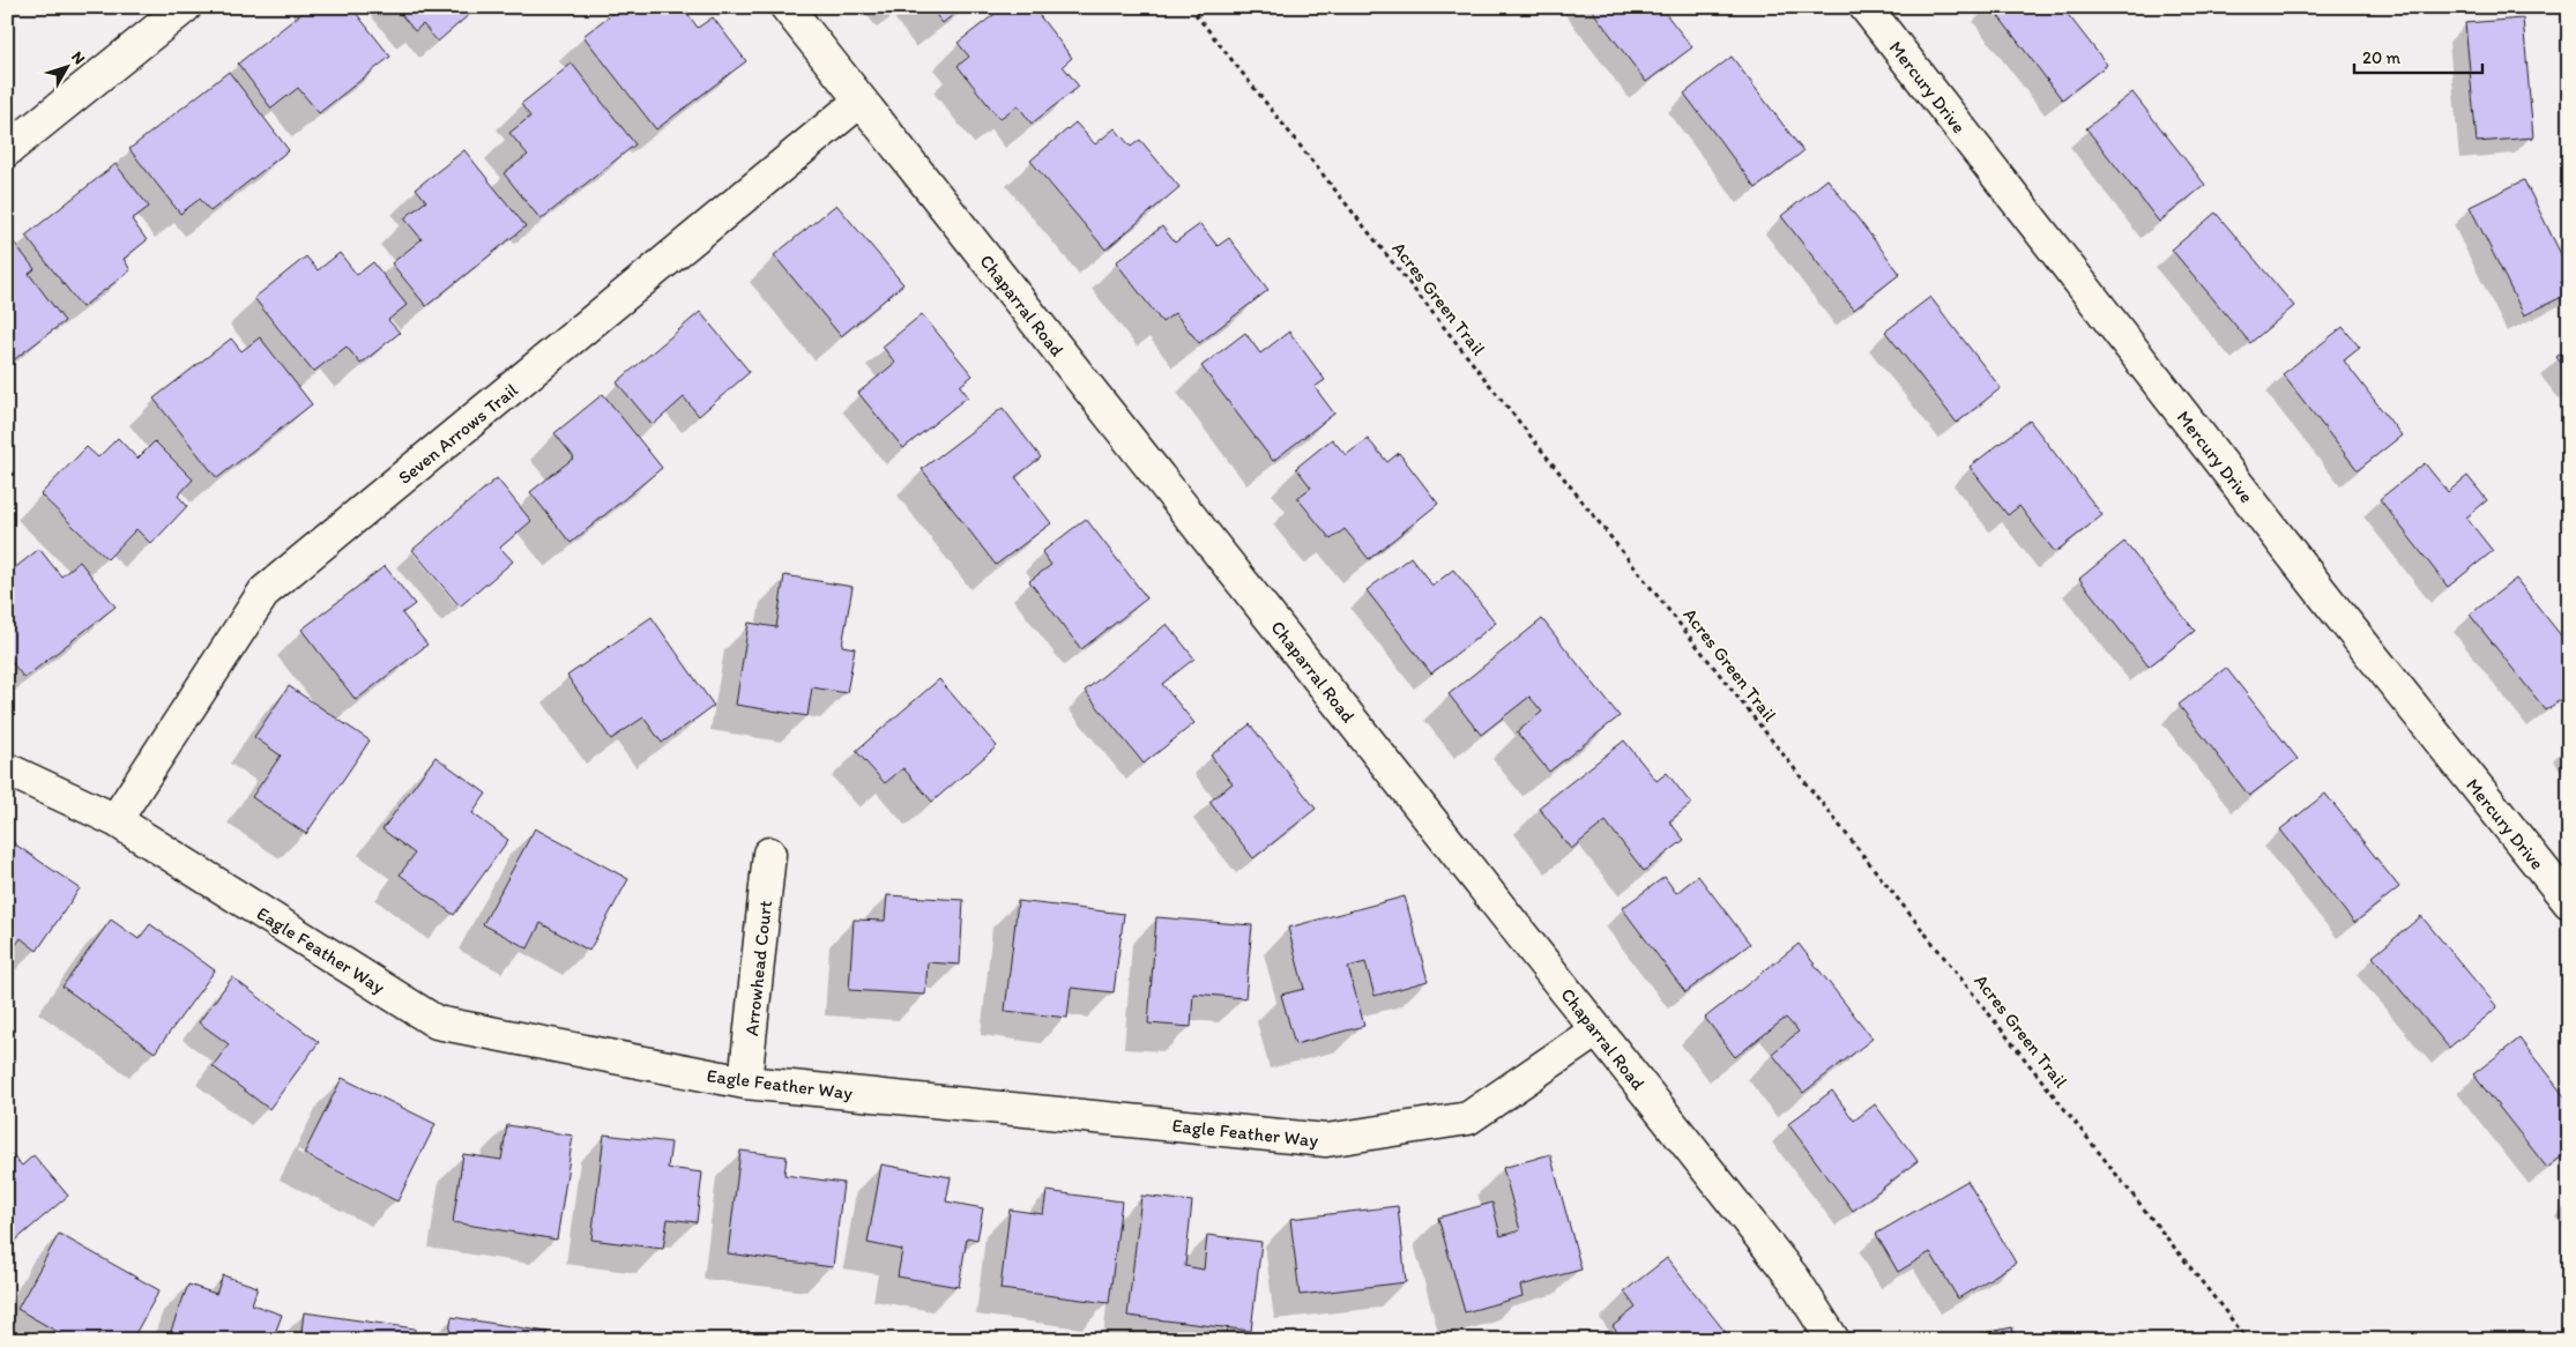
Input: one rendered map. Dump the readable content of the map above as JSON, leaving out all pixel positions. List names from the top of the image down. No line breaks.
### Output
{"streets":{"street":["Mercury Drive","Chaparral Road","Seven Arrows Trail","Eagle Feather Way","Arrowhead Court"],"path":["Acres Green Trail"]},"crossings":[["Chaparral Road","Seven Arrows Trail"],["Chaparral Road","Eagle Feather Way"],["Seven Arrows Trail","Eagle Feather Way"],["Eagle Feather Way","Arrowhead Court"]],"scale_bar":"20 m","north":"top right"}
